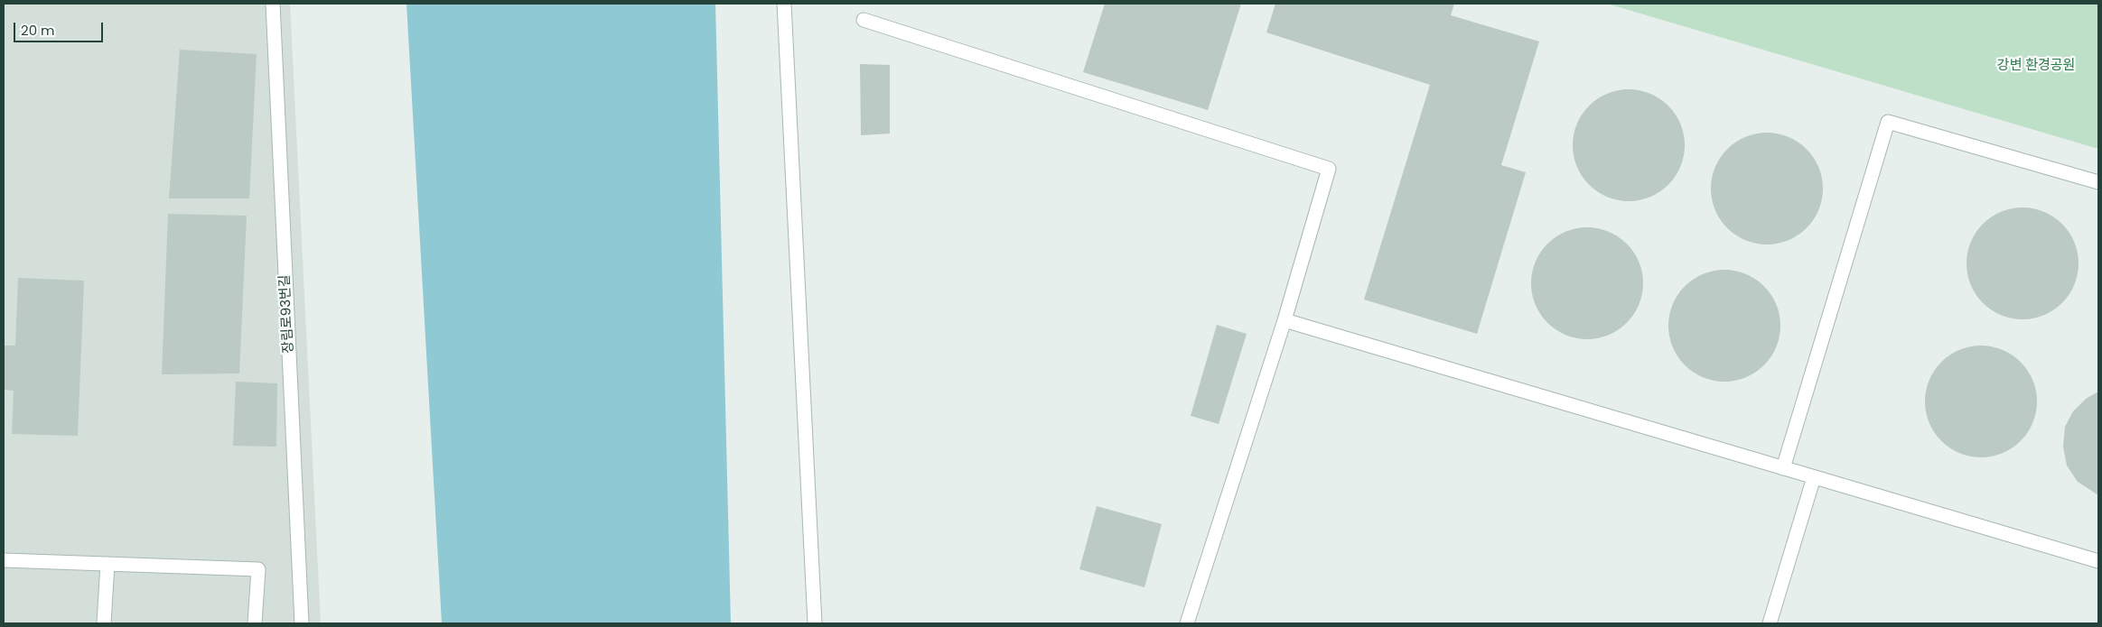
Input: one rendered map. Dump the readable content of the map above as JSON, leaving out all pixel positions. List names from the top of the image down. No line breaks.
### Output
{"streets":{"street":["장림로93번길"]},"parks":["강변 환경공원"],"scale_bar":"20 m"}
